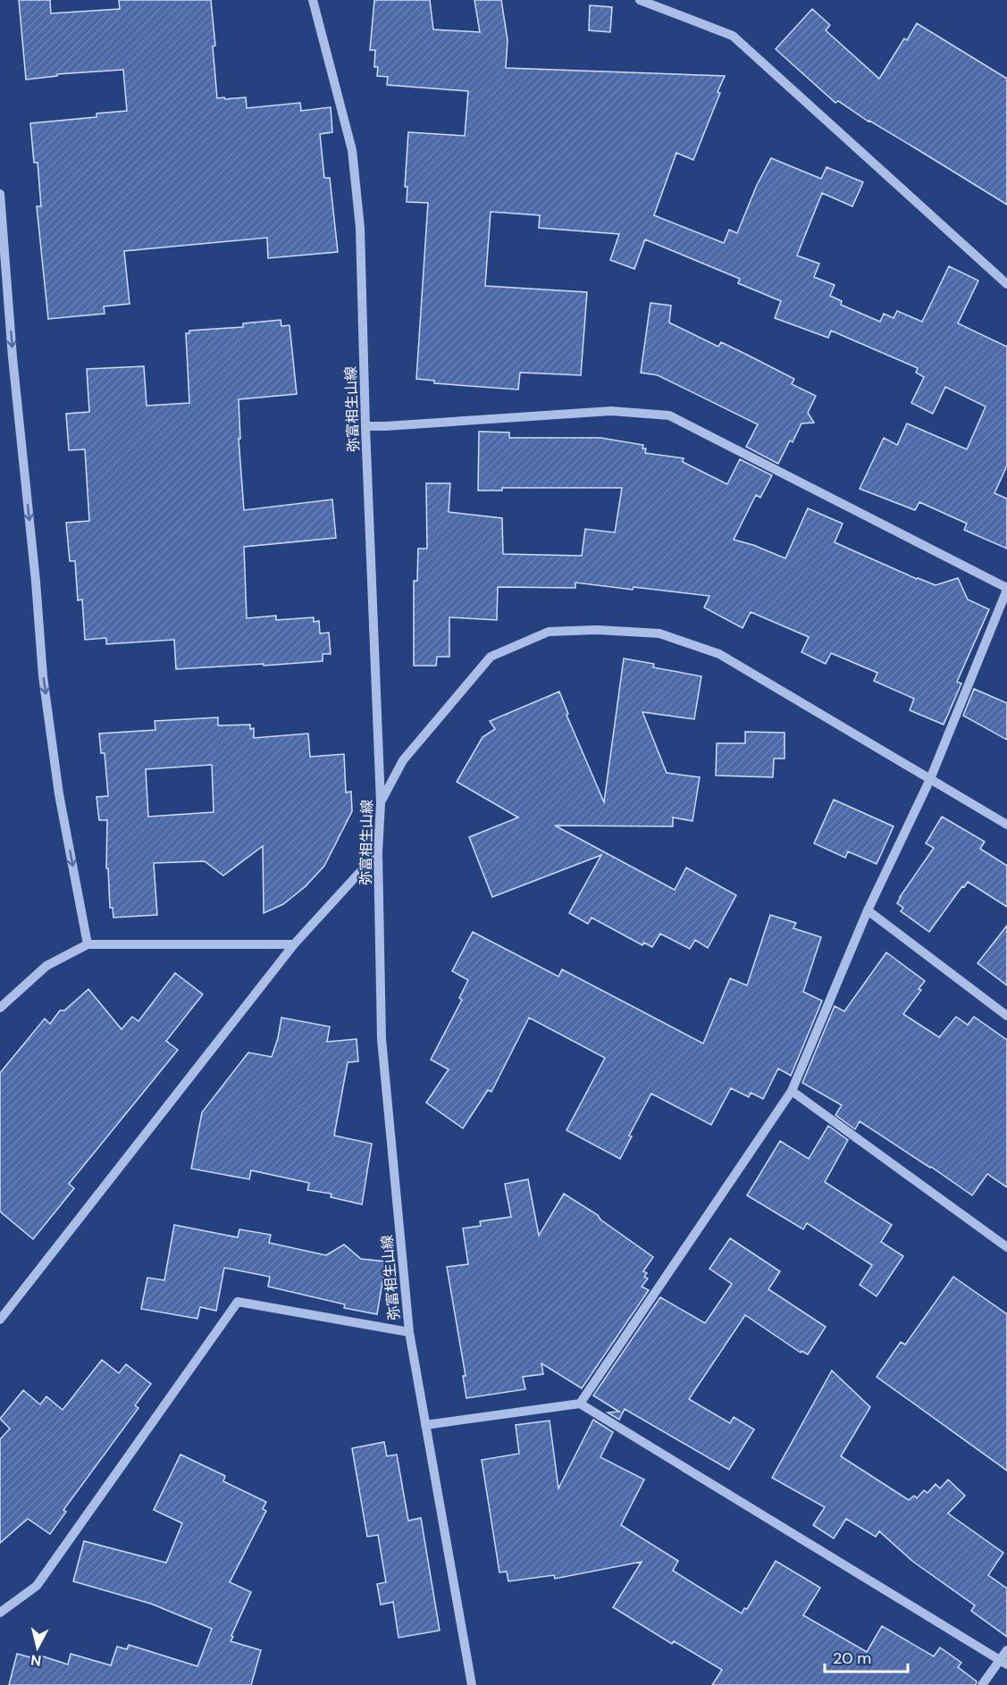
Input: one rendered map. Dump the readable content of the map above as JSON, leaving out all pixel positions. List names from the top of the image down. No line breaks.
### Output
{"streets":{"street":["弥富相生山線"]},"scale_bar":"20 m","north":"bottom"}
